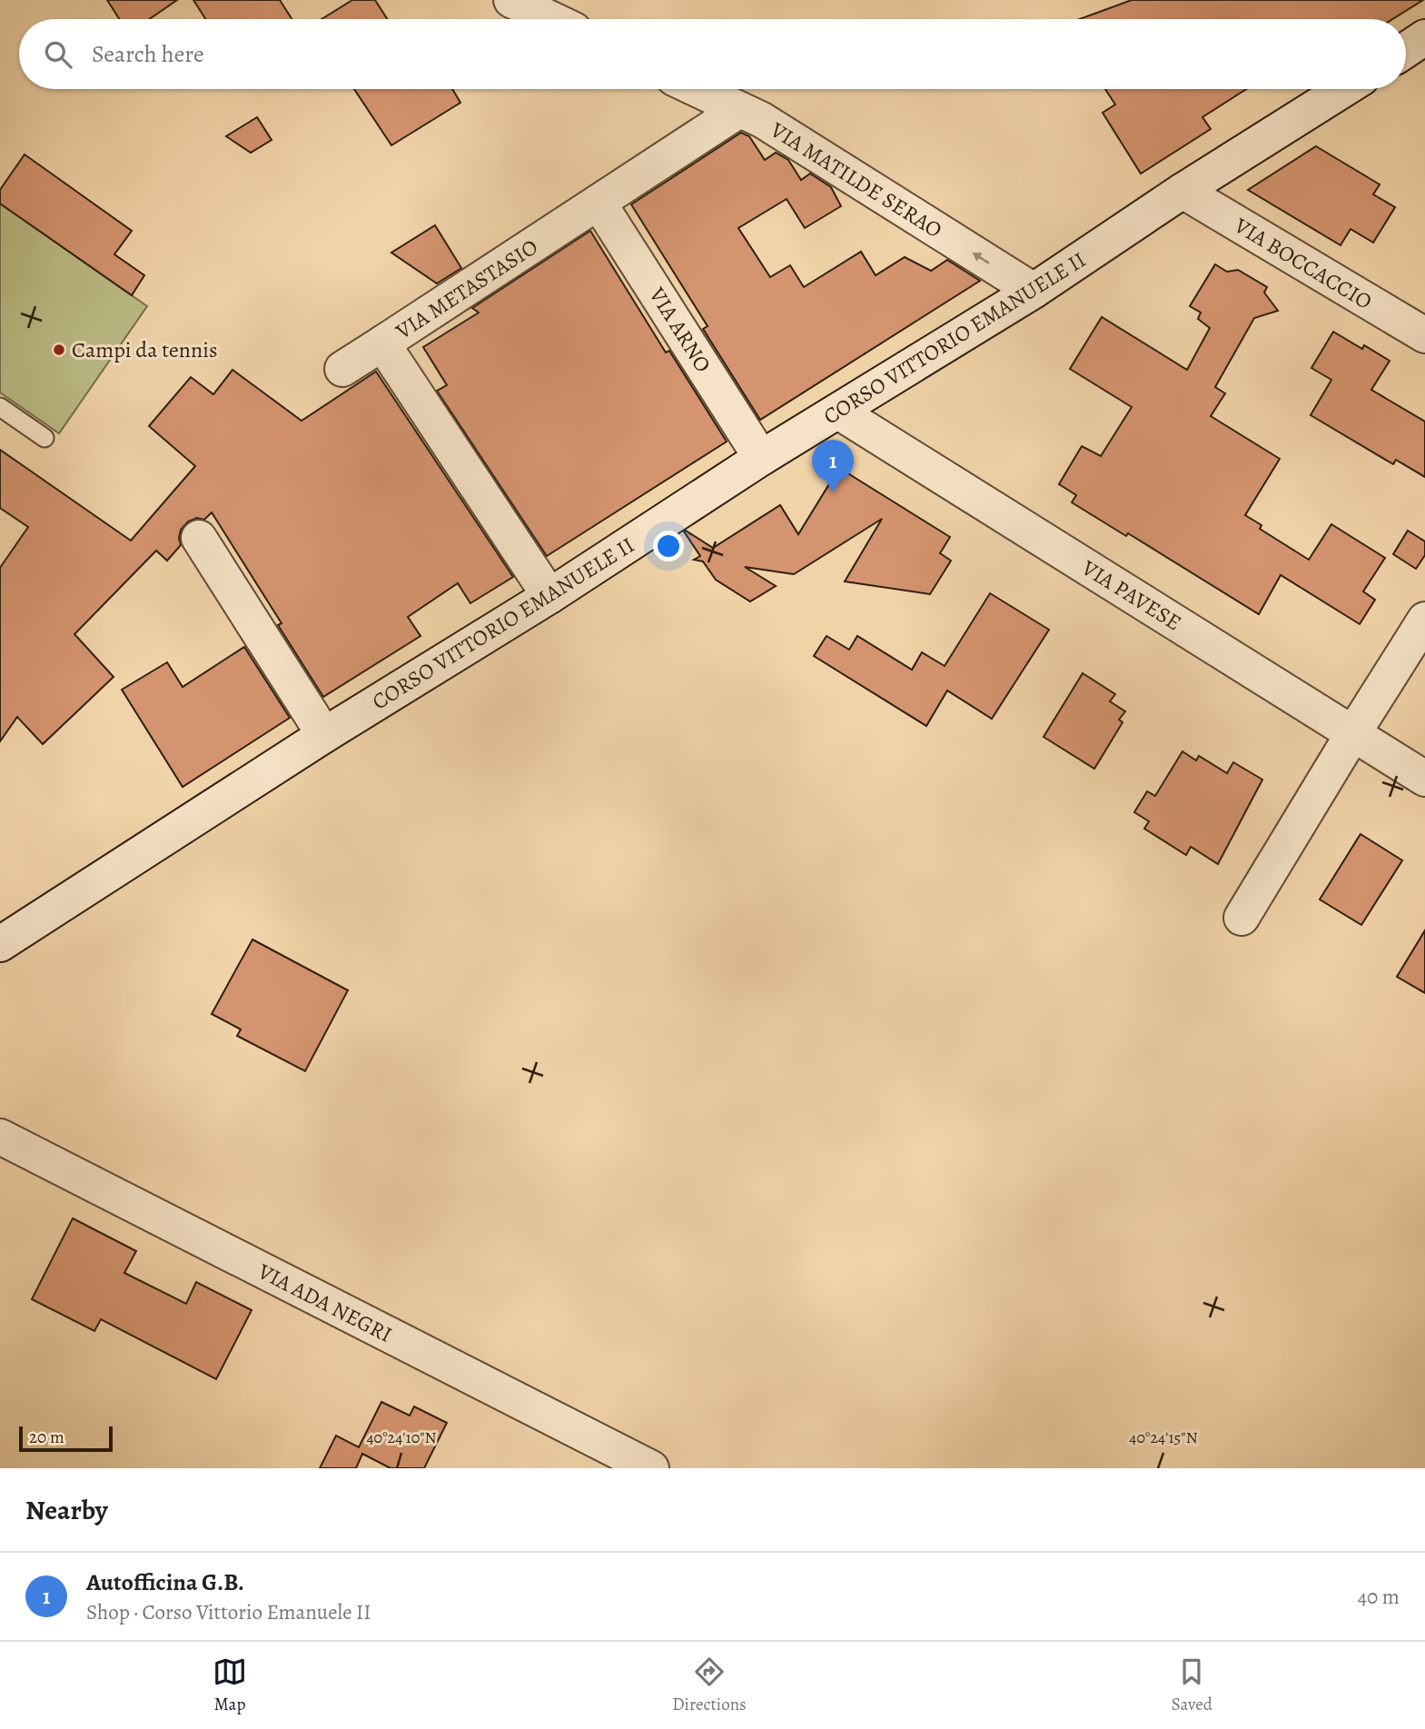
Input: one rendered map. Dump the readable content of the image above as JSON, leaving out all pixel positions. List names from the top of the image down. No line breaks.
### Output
{"streets":{"street":["VIA MATILDE SERAO","VIA BOCCACCIO","VIA METASTASIO","VIA ARNO","CORSO VITTORIO EMANUELE II","VIA PAVESE","VIA ADA NEGRI"]},"crossings":[["VIA MATILDE SERAO","VIA METASTASIO"],["VIA MATILDE SERAO","CORSO VITTORIO EMANUELE II"],["VIA BOCCACCIO","CORSO VITTORIO EMANUELE II"],["VIA METASTASIO","VIA ARNO"],["VIA METASTASIO","CORSO VITTORIO EMANUELE II"],["VIA ARNO","CORSO VITTORIO EMANUELE II"],["CORSO VITTORIO EMANUELE II","VIA PAVESE"]],"one_way":["VIA MATILDE SERAO"],"places":["Campi da tennis"],"scale_bar":"20 m","page":{"search":"Search here","pins":"1","scale":"20 m","heading":"Nearby","list":[{"mark":"1","name":"Autofficina G.B.","note":"Shop · Corso Vittorio Emanuele II","value":"40 m"}],"nav":["Map","Directions","Saved"]},"coordinates":["40°24'10\"N","40°24'15\"N"]}
